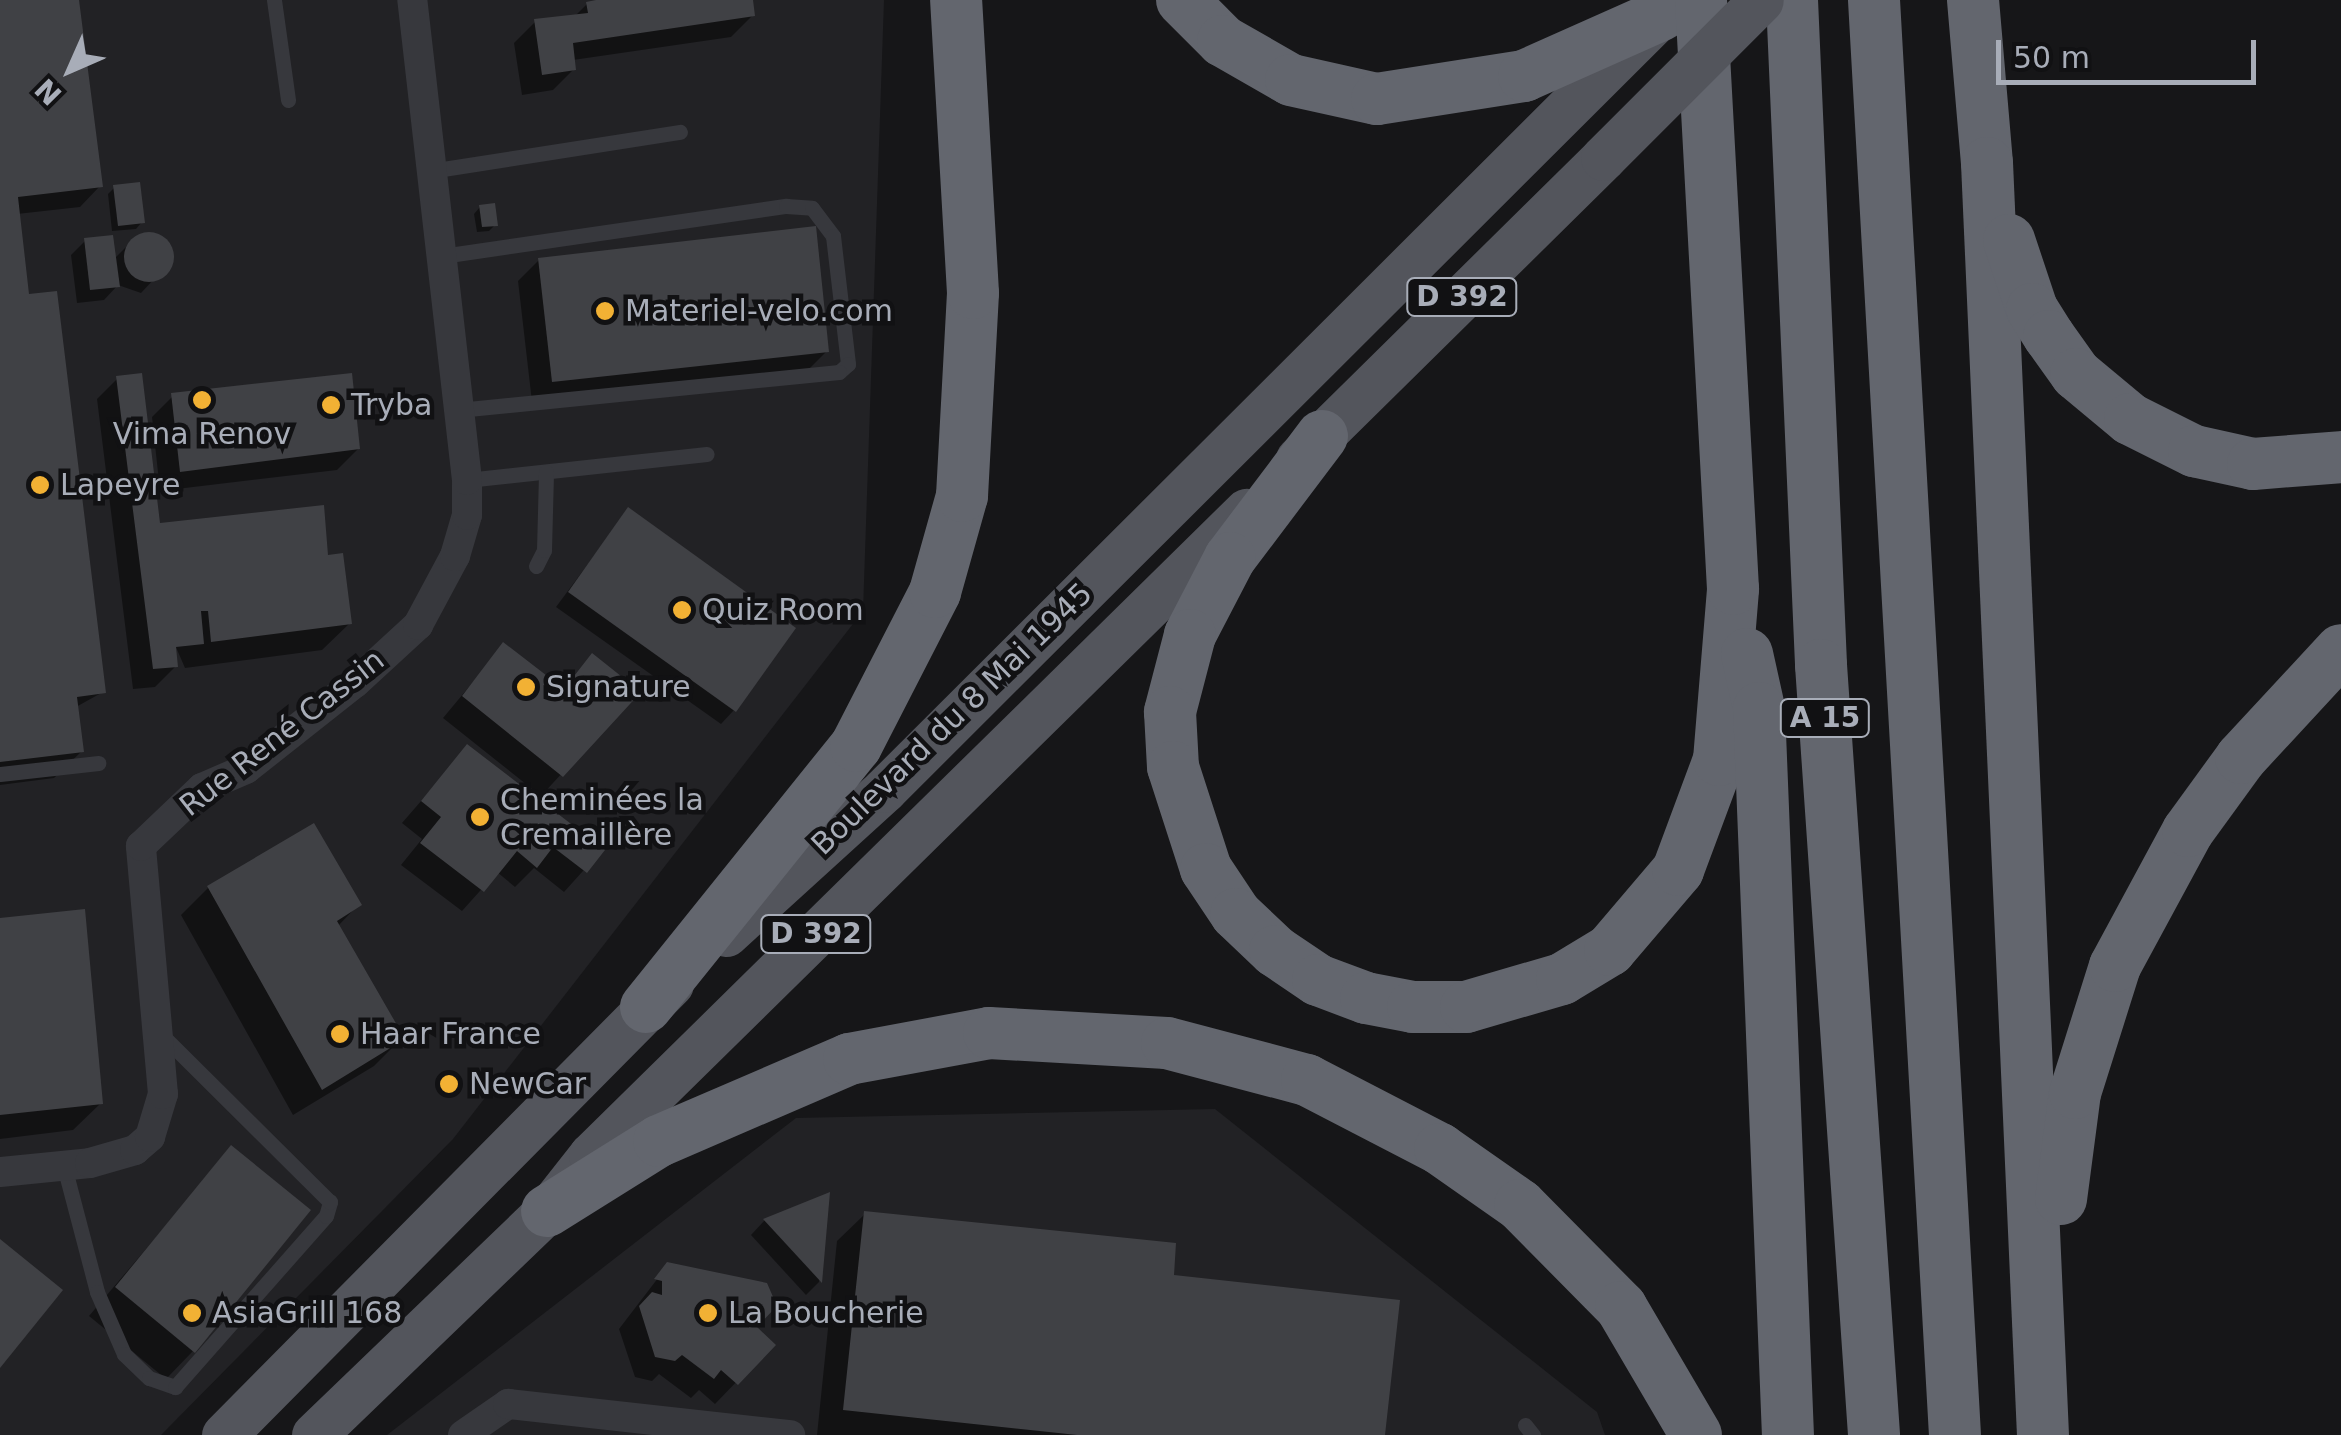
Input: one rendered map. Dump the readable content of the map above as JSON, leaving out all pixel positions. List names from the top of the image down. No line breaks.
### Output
{"streets":{"highway":["A 15"],"main road":["D 392","Boulevard du 8 Mai 1945"],"street":["Rue René Cassin"]},"places":["Materiel-velo.com","Vima Renov","Tryba","Lapeyre","Quiz Room","Signature","Cheminées la Cremaillère","Haar France","NewCar","AsiaGrill 168","La Boucherie"],"scale_bar":"50 m","north":"bottom left"}
